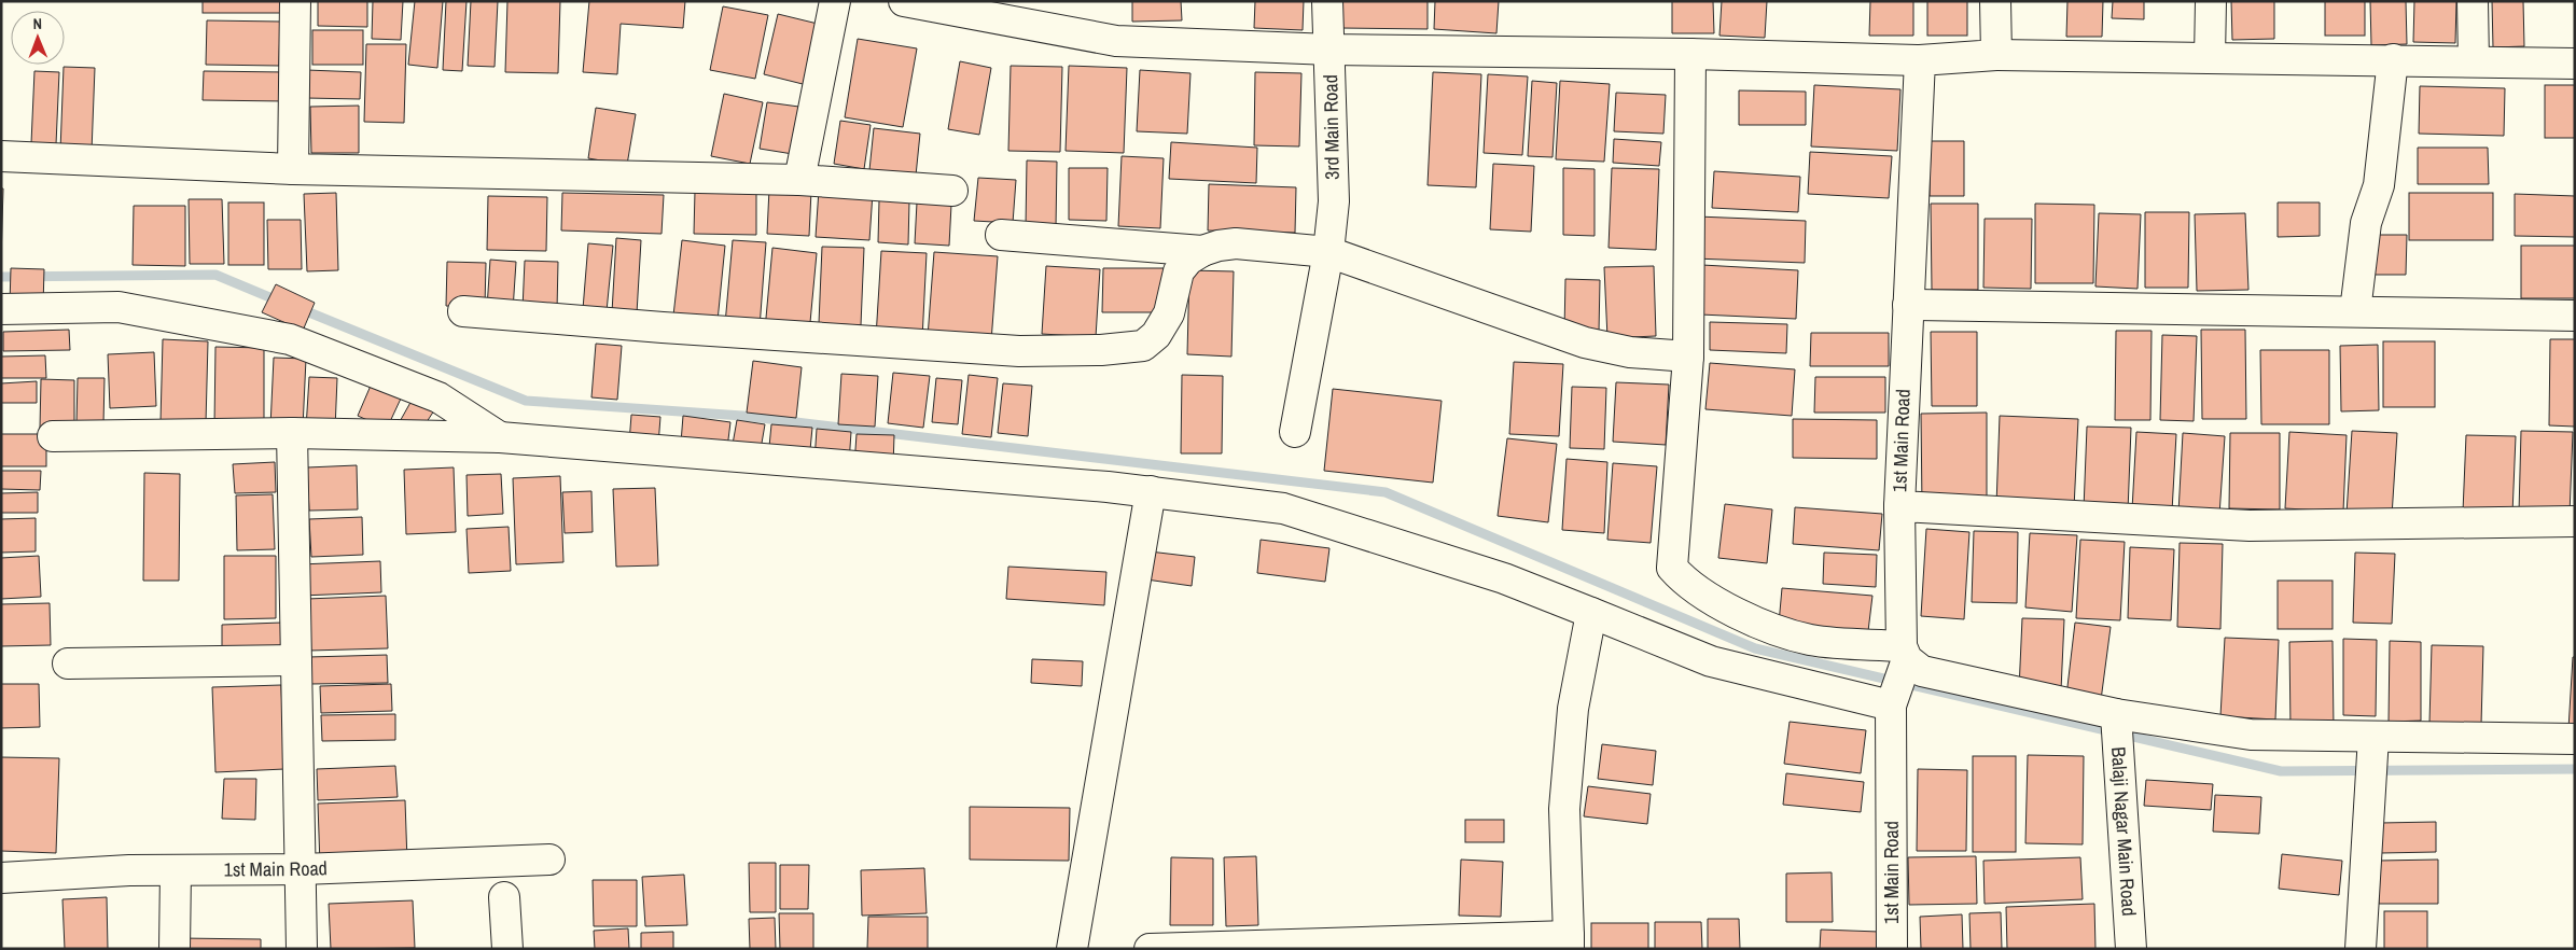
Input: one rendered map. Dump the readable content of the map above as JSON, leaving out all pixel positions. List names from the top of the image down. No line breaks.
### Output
{"streets":{"street":["3rd Main Road","1st Main Road","Balaji Nagar Main Road"]},"north":"top"}
